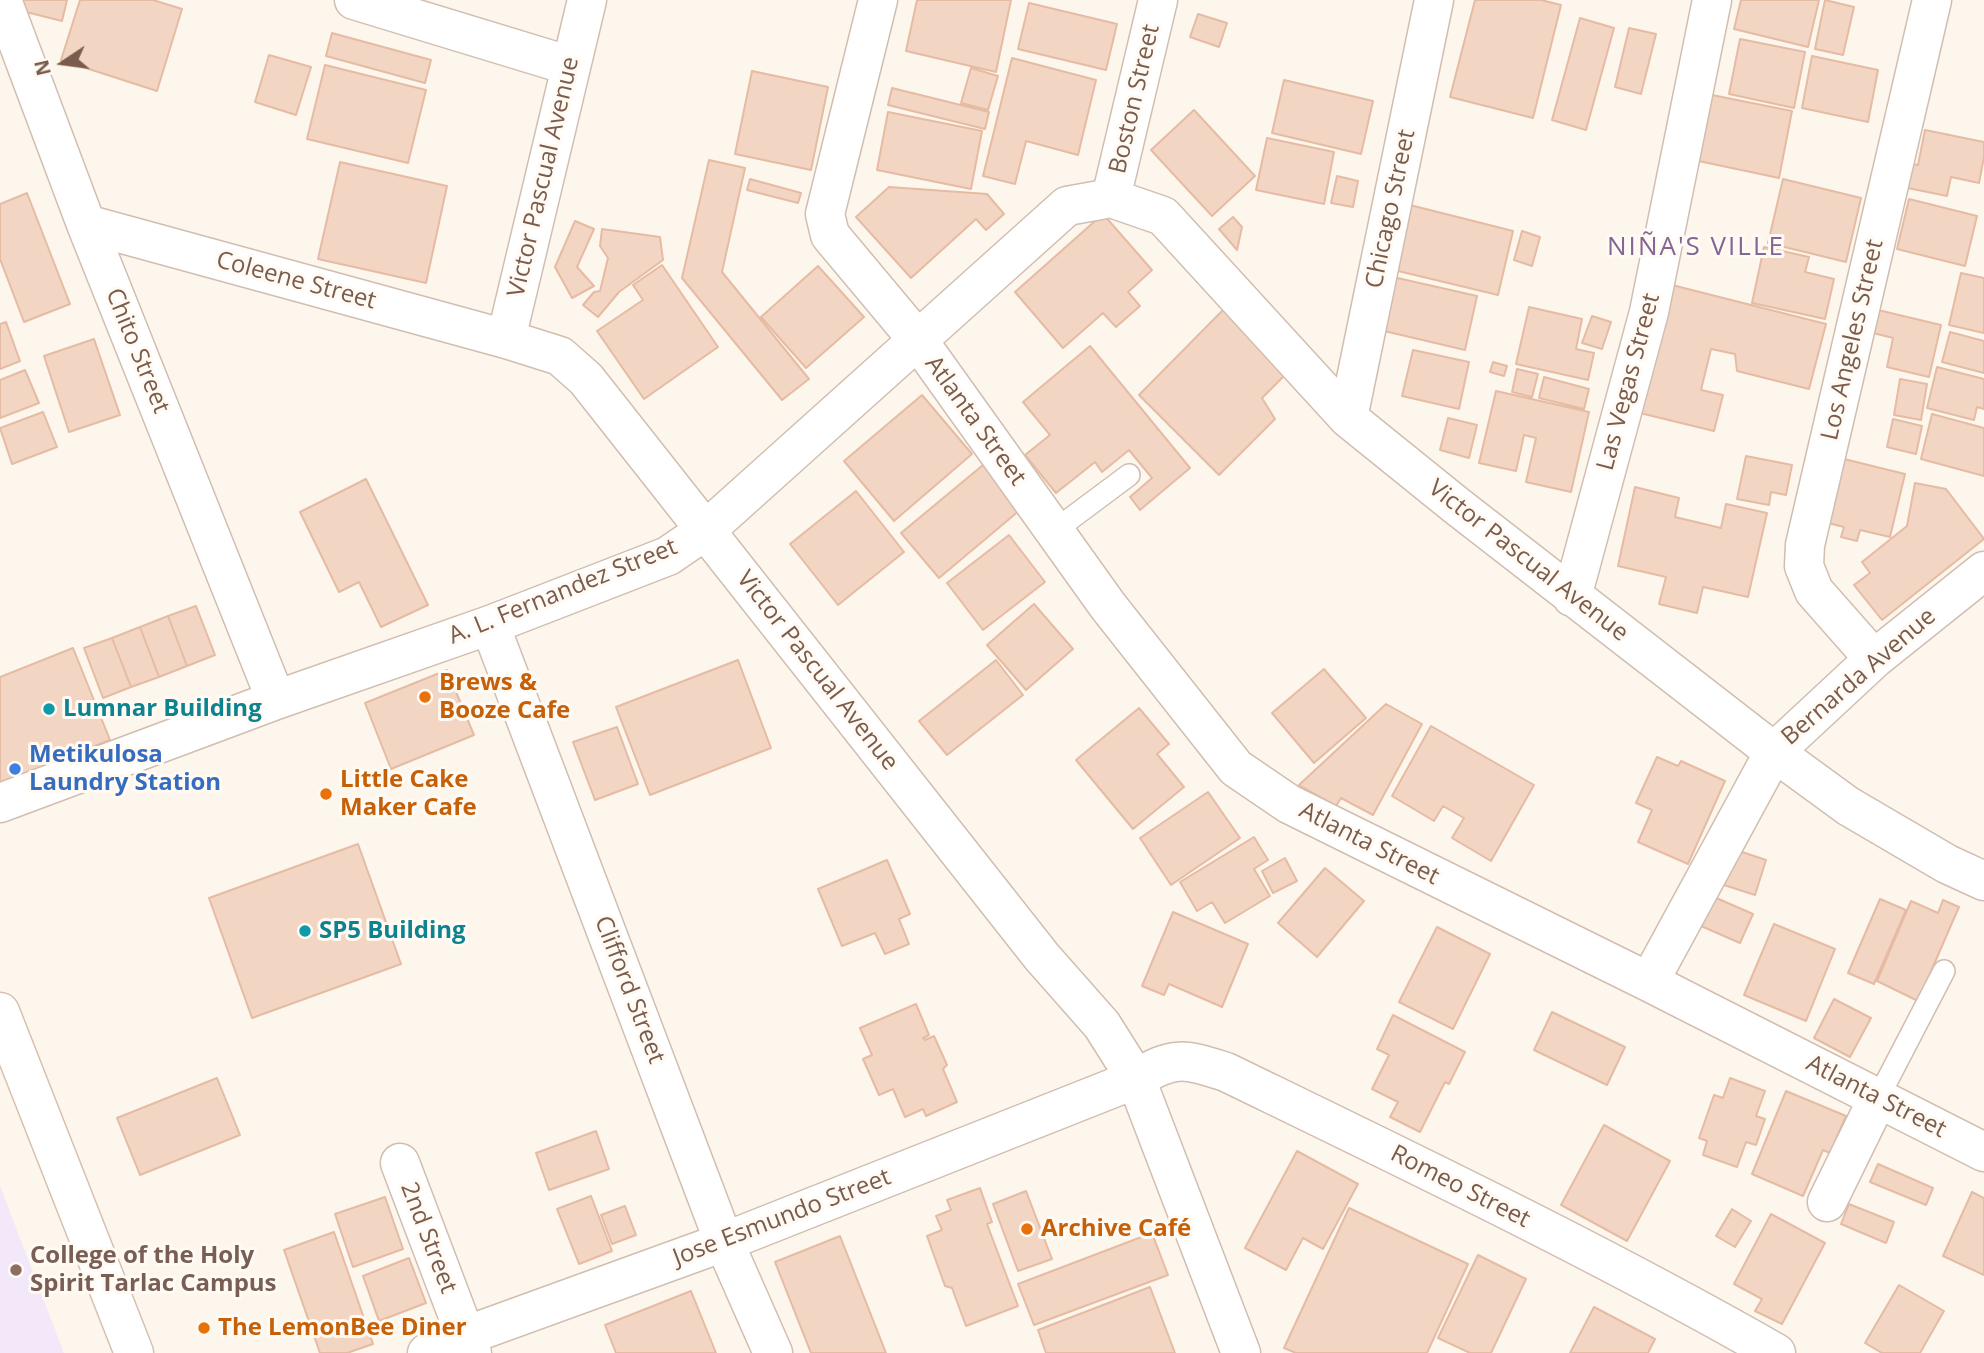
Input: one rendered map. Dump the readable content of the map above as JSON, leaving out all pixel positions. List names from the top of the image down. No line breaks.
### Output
{"streets":{"street":["Boston Street","Victor Pascual Avenue","Chicago Street","Coleene Street","Los Angeles Street","Chito Street","Las Vegas Street","Atlanta Street","A. L. Fernandez Street","Bernarda Avenue","Clifford Street","Romeo Street","Jose Esmundo Street","2nd Street"]},"crossings":[["Boston Street","Victor Pascual Avenue"],["Boston Street","A. L. Fernandez Street"],["Victor Pascual Avenue","Chicago Street"],["Victor Pascual Avenue","Coleene Street"],["Victor Pascual Avenue","Las Vegas Street"],["Victor Pascual Avenue","A. L. Fernandez Street"],["Victor Pascual Avenue","Bernarda Avenue"],["Victor Pascual Avenue","Romeo Street"],["Victor Pascual Avenue","Jose Esmundo Street"],["Coleene Street","Chito Street"],["Los Angeles Street","Bernarda Avenue"],["Chito Street","A. L. Fernandez Street"],["Atlanta Street","A. L. Fernandez Street"],["Atlanta Street","Bernarda Avenue"],["A. L. Fernandez Street","Clifford Street"],["Clifford Street","Jose Esmundo Street"],["Romeo Street","Jose Esmundo Street"],["Jose Esmundo Street","2nd Street"]],"districts":["NIÑA'S VILLE"],"places":["Brews & Booze Cafe","Lumnar Building","Metikulosa Laundry Station","Little Cake Maker Cafe","SP5 Building","Archive Café","College of the Holy Spirit Tarlac Campus","The LemonBee Diner"],"north":"left"}
